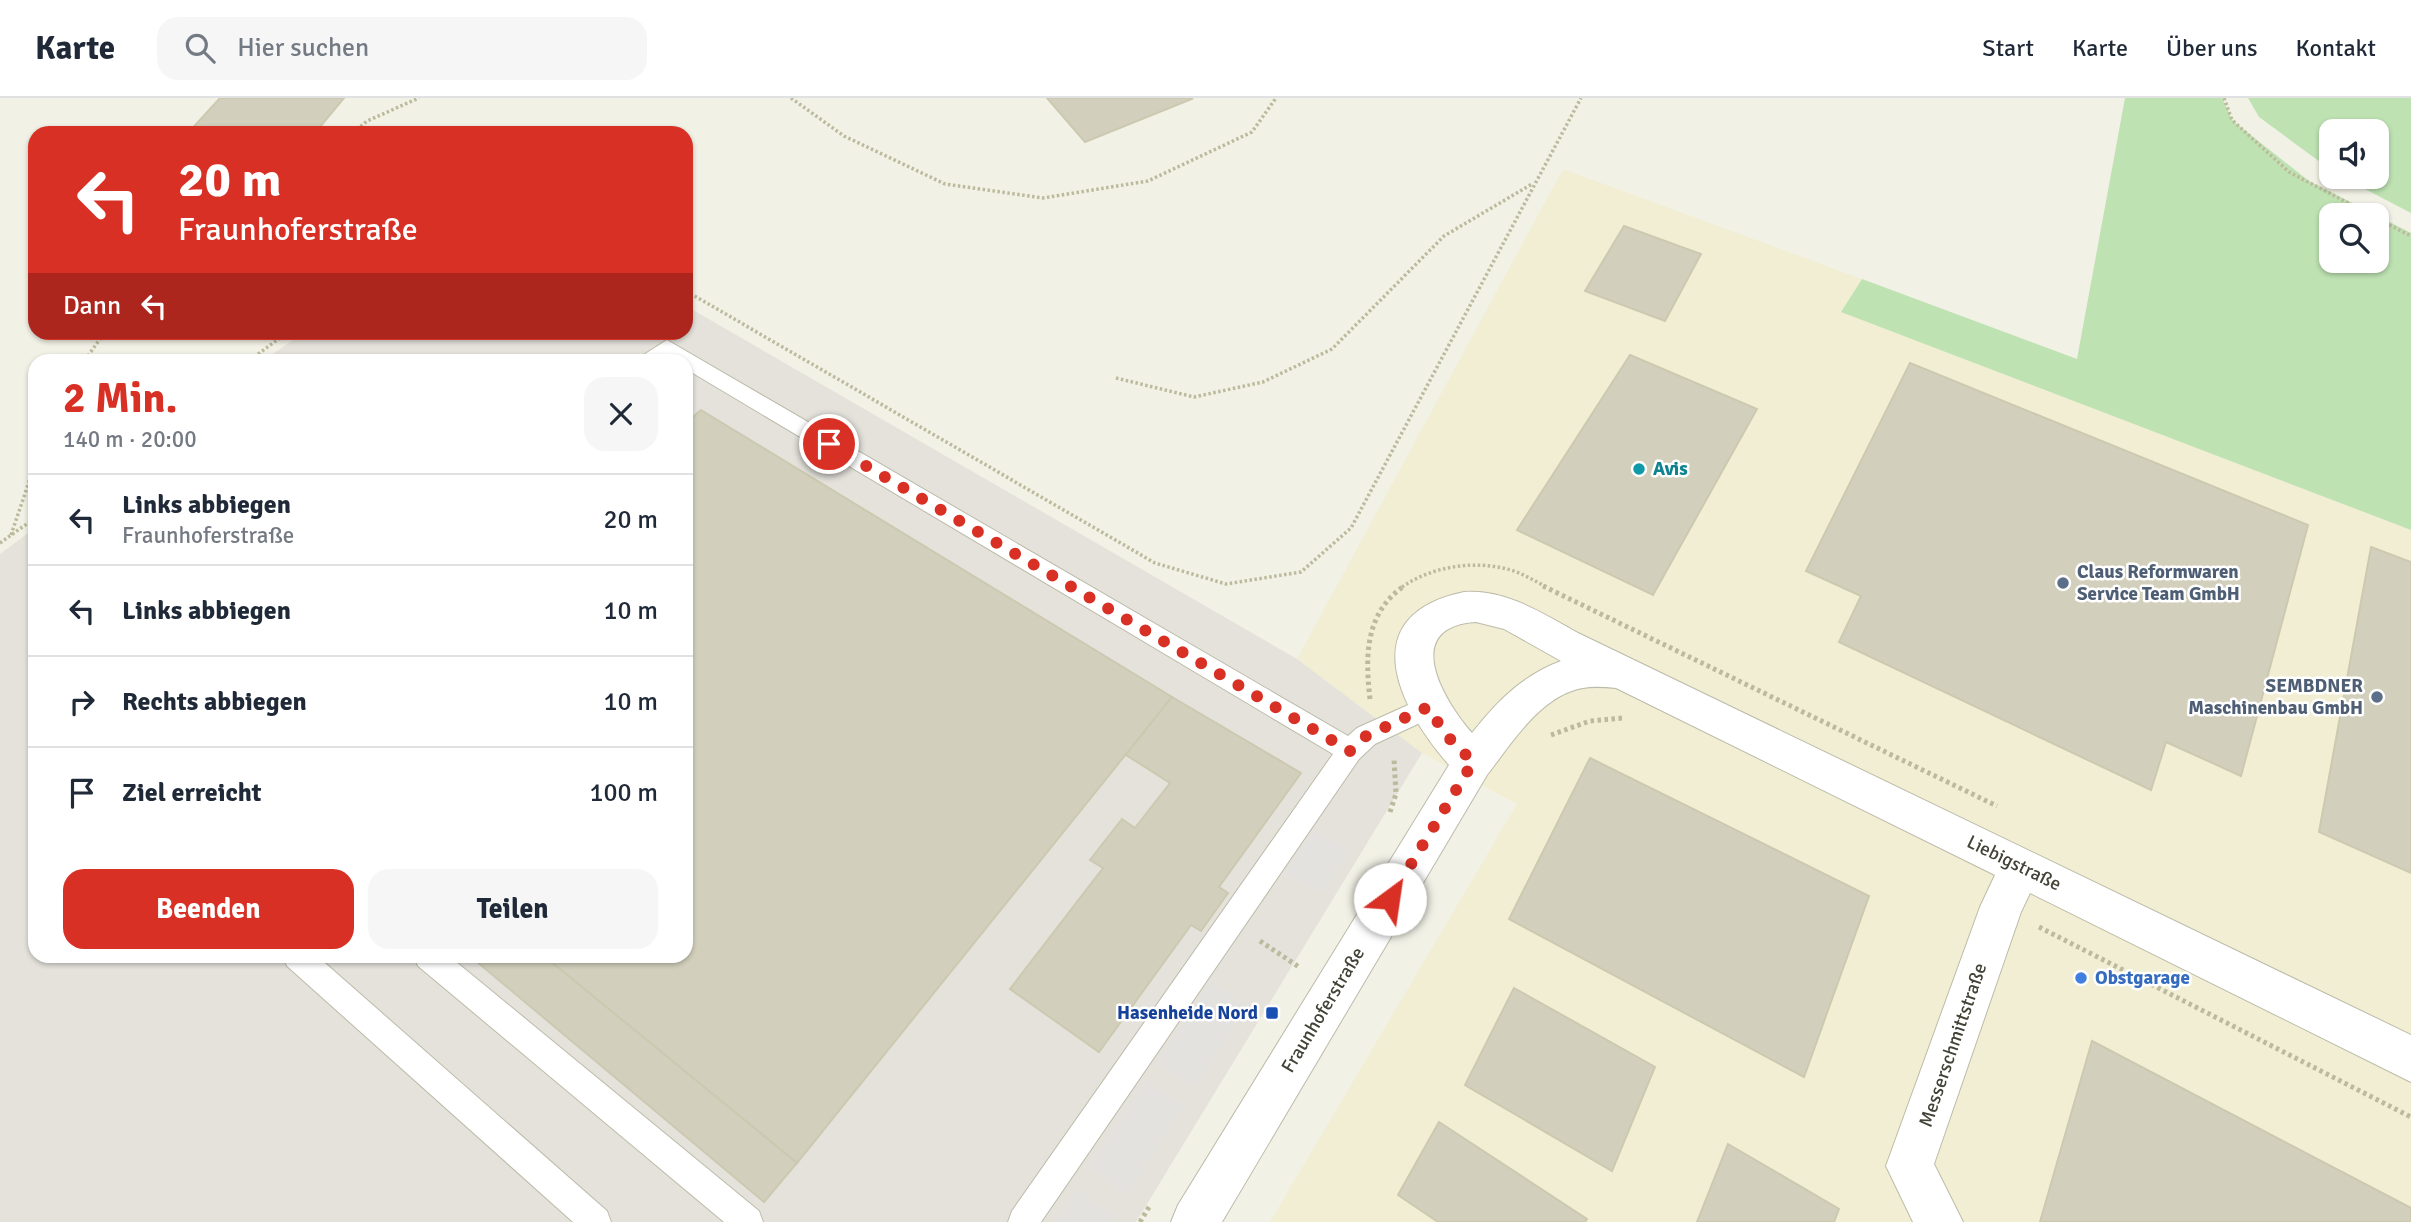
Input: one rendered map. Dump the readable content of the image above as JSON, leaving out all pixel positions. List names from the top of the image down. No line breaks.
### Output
{"streets":{"street":["Liebigstraße","Fraunhoferstraße","Messerschmittstraße"]},"crossings":[["Liebigstraße","Fraunhoferstraße"],["Liebigstraße","Messerschmittstraße"]],"places":{"other":["Avis","Claus Reformwaren Service Team GmbH","SEMBDNER Maschinenbau GmbH","Obstgarage"],"transit":["Hasenheide Nord"]},"page":{"header":"Karte","search":"Hier suchen","nav":["Start","Karte","Über uns","Kontakt"],"turn":["20 m","Fraunhoferstraße"],"then":"Dann","heading":["2 Min.","140 m · 20:00"],"list":[{"name":"Links abbiegen","note":"Fraunhoferstraße","value":"20 m"},{"name":"Links abbiegen","value":"10 m"},{"name":"Rechts abbiegen","value":"10 m"},{"name":"Ziel erreicht","value":"100 m"}],"buttons":["Beenden","Teilen"]}}
